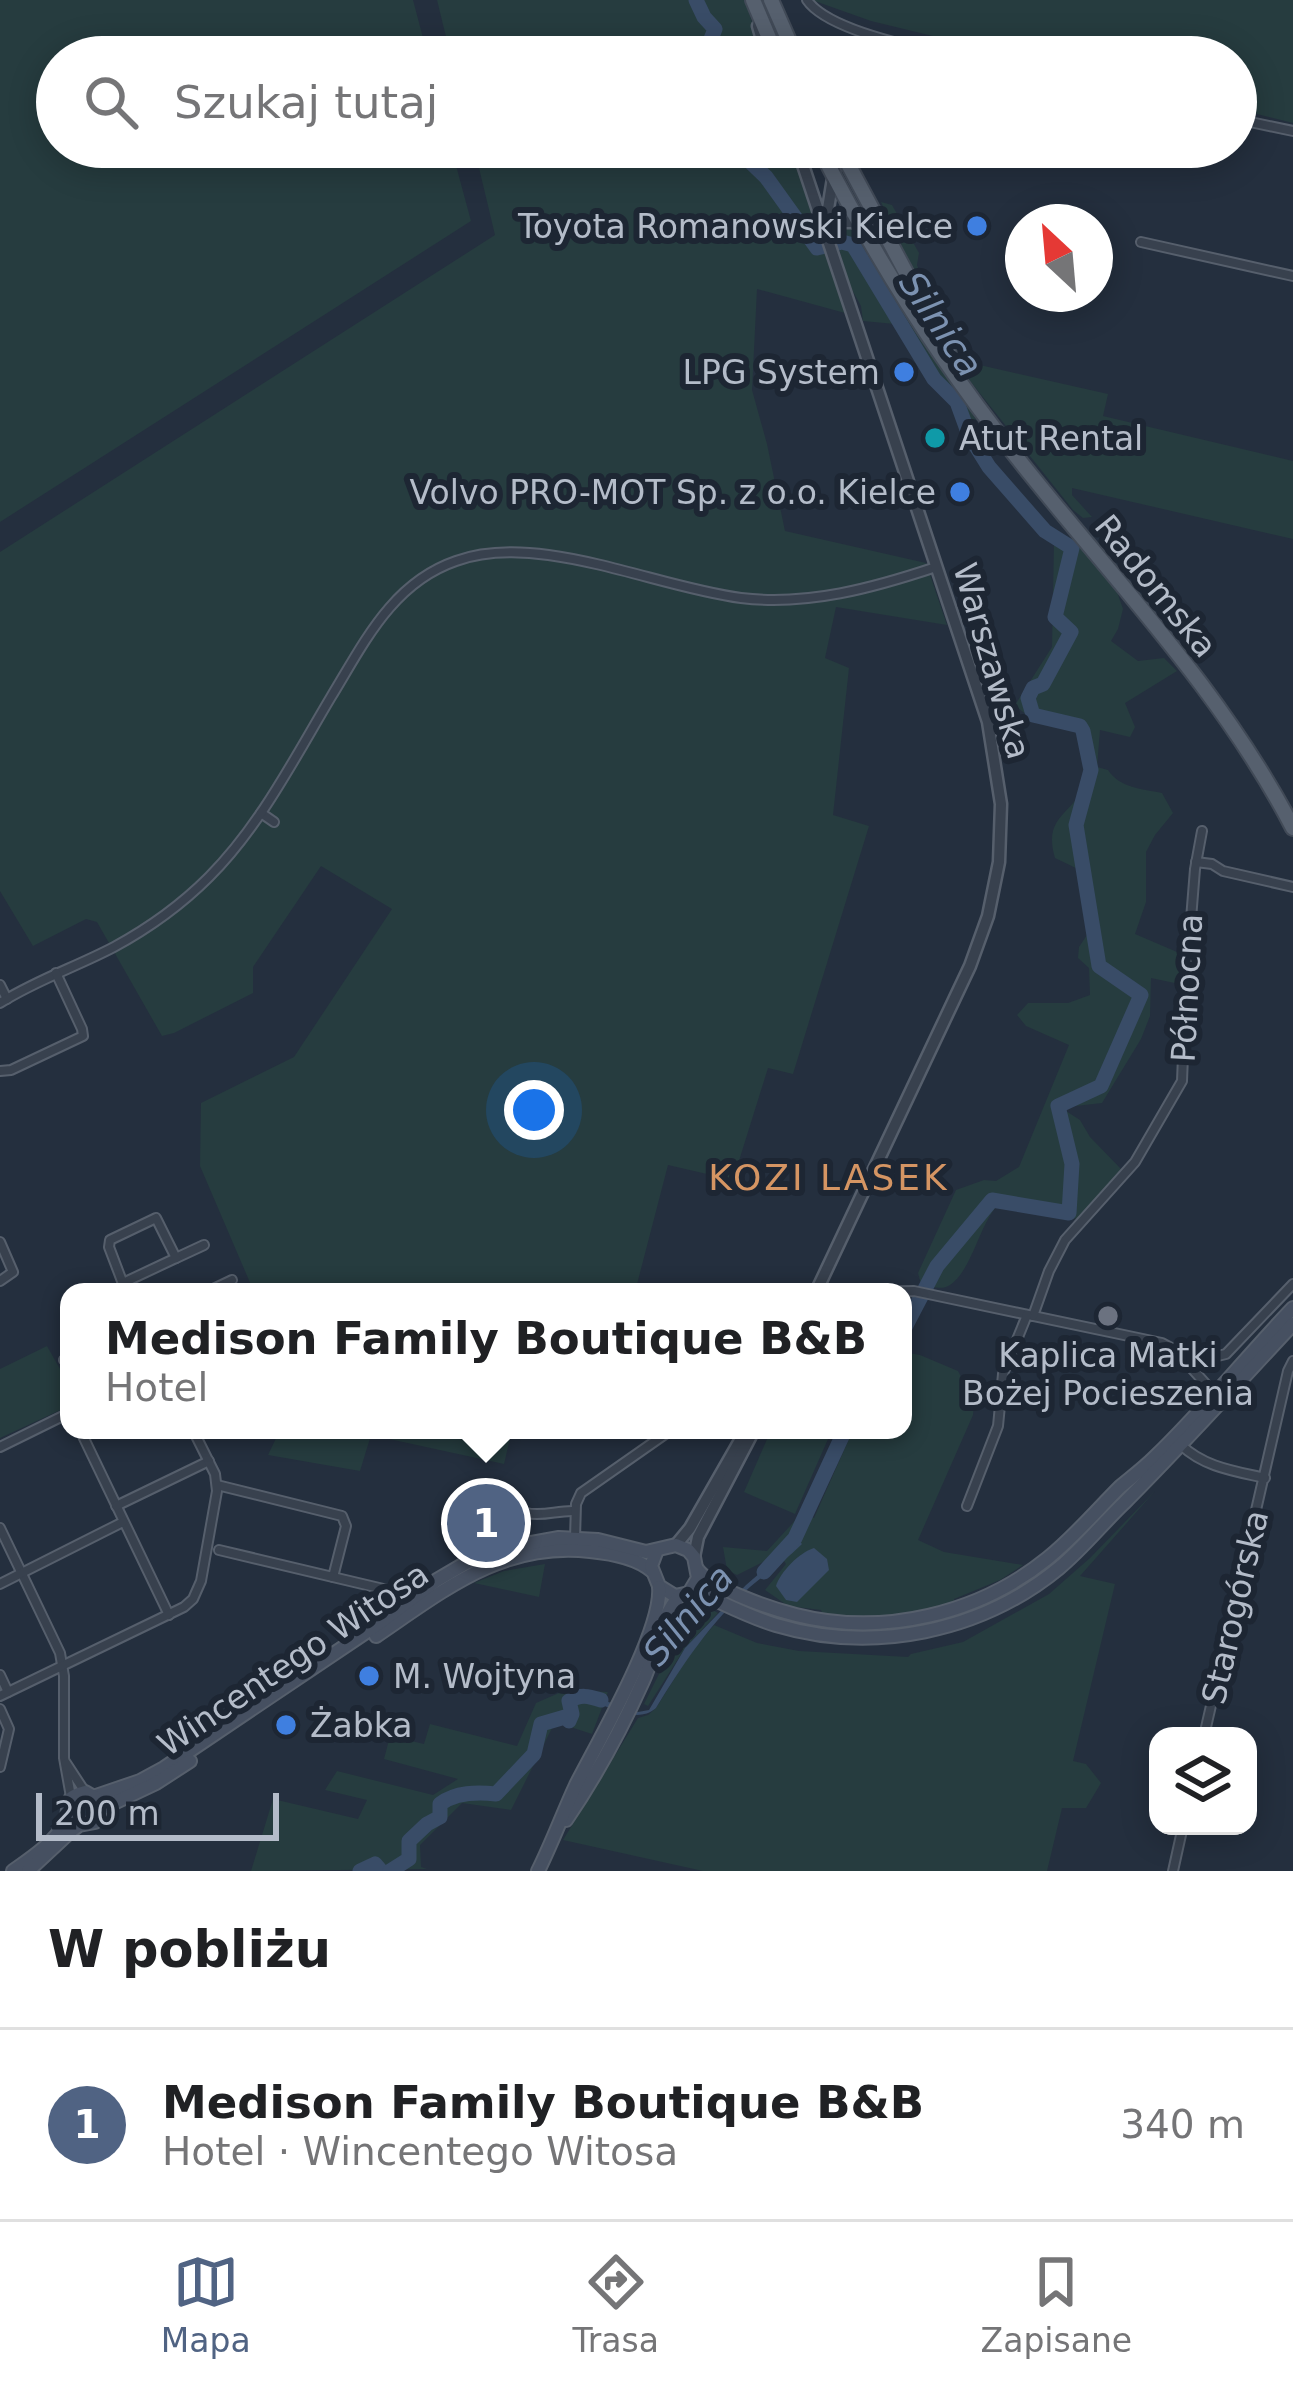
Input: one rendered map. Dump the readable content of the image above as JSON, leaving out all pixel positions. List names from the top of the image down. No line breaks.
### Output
{"streets":{"main road":["Radomska","Wincentego Witosa"],"street":["Warszawska","Północna","Starogórska"]},"districts":["KOZI LASEK"],"water":["Silnica"],"places":["Toyota Romanowski Kielce","LPG System","Atut Rental","Volvo PRO-MOT Sp. z o.o. Kielce","Kaplica Matki Bożej Pocieszenia","M. Wojtyna","Żabka"],"scale_bar":"200 m","north":"top left","page":{"search":"Szukaj tutaj","popup":["Medison Family Boutique B&B","Hotel"],"pins":"1","scale":"200 m","heading":"W pobliżu","list":[{"mark":"1","name":"Medison Family Boutique B&B","note":"Hotel · Wincentego Witosa","value":"340 m"}],"nav":["Mapa","Trasa","Zapisane"]}}
